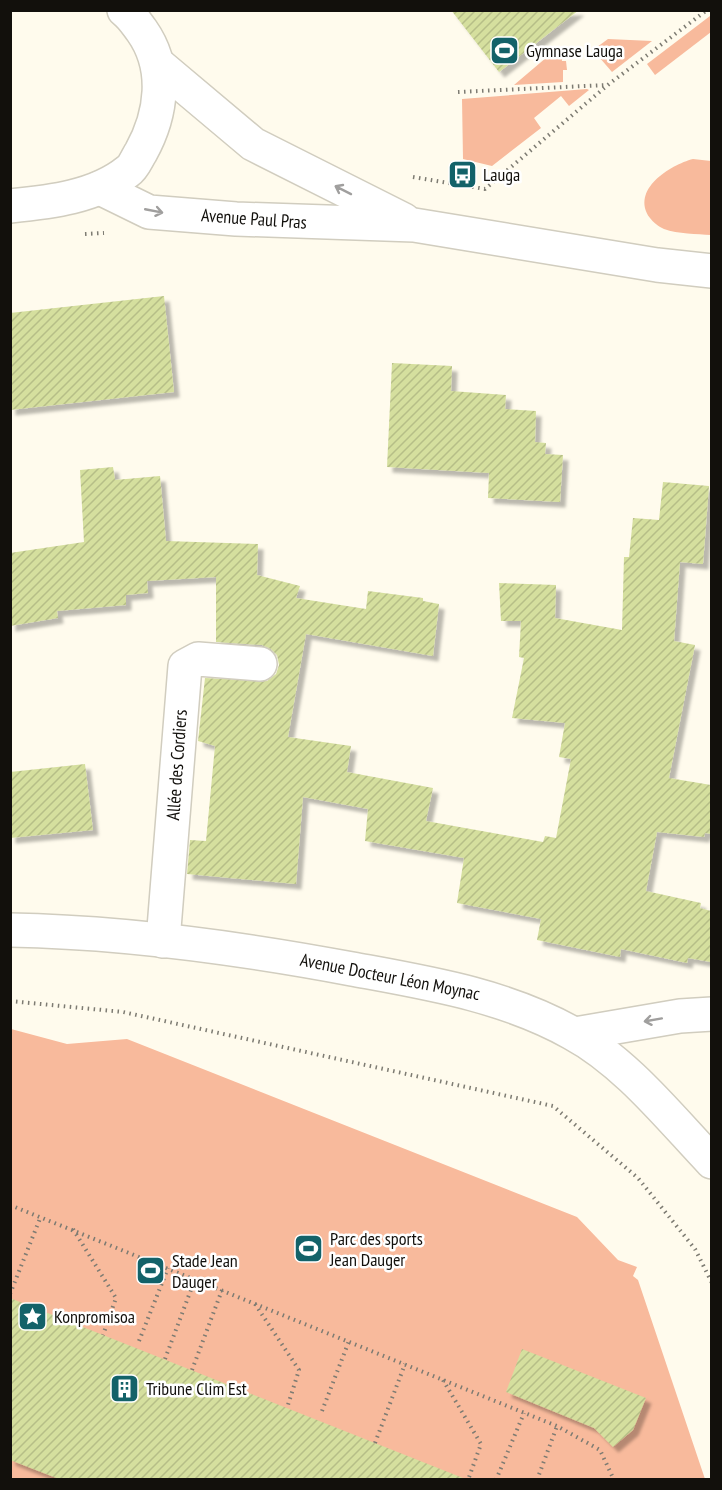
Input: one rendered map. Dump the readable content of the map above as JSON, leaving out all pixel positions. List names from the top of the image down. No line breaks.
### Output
{"streets":{"street":["Avenue Paul Pras","Allée des Cordiers","Avenue Docteur Léon Moynac"]},"crossings":[["Allée des Cordiers","Avenue Docteur Léon Moynac"]],"places":{"sports":["Gymnase Lauga","Parc des sports Jean Dauger","Stade Jean Dauger"],"bus stop":["Lauga"],"place":["Konpromisoa"],"building":["Tribune Clim Est"]}}
